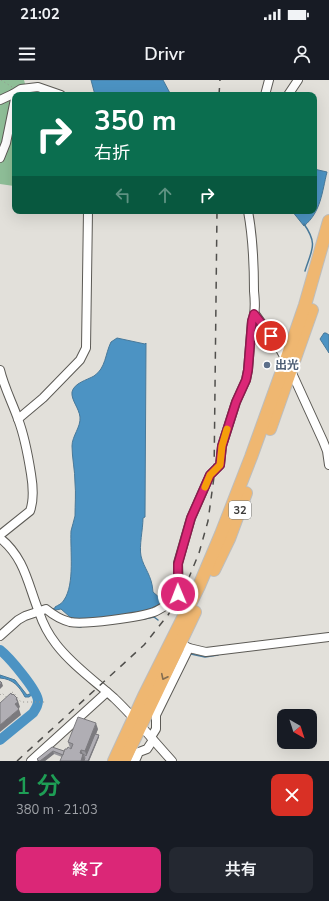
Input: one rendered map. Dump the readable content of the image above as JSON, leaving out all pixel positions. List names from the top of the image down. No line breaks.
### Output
{"streets":{"highway":["32"]},"places":["出光"],"north":"bottom right","page":{"status":"21:02","header":"Drivr","turn":["350 m","右折"],"heading":["1 分","380 m · 21:03"],"buttons":["終了","共有"]}}
